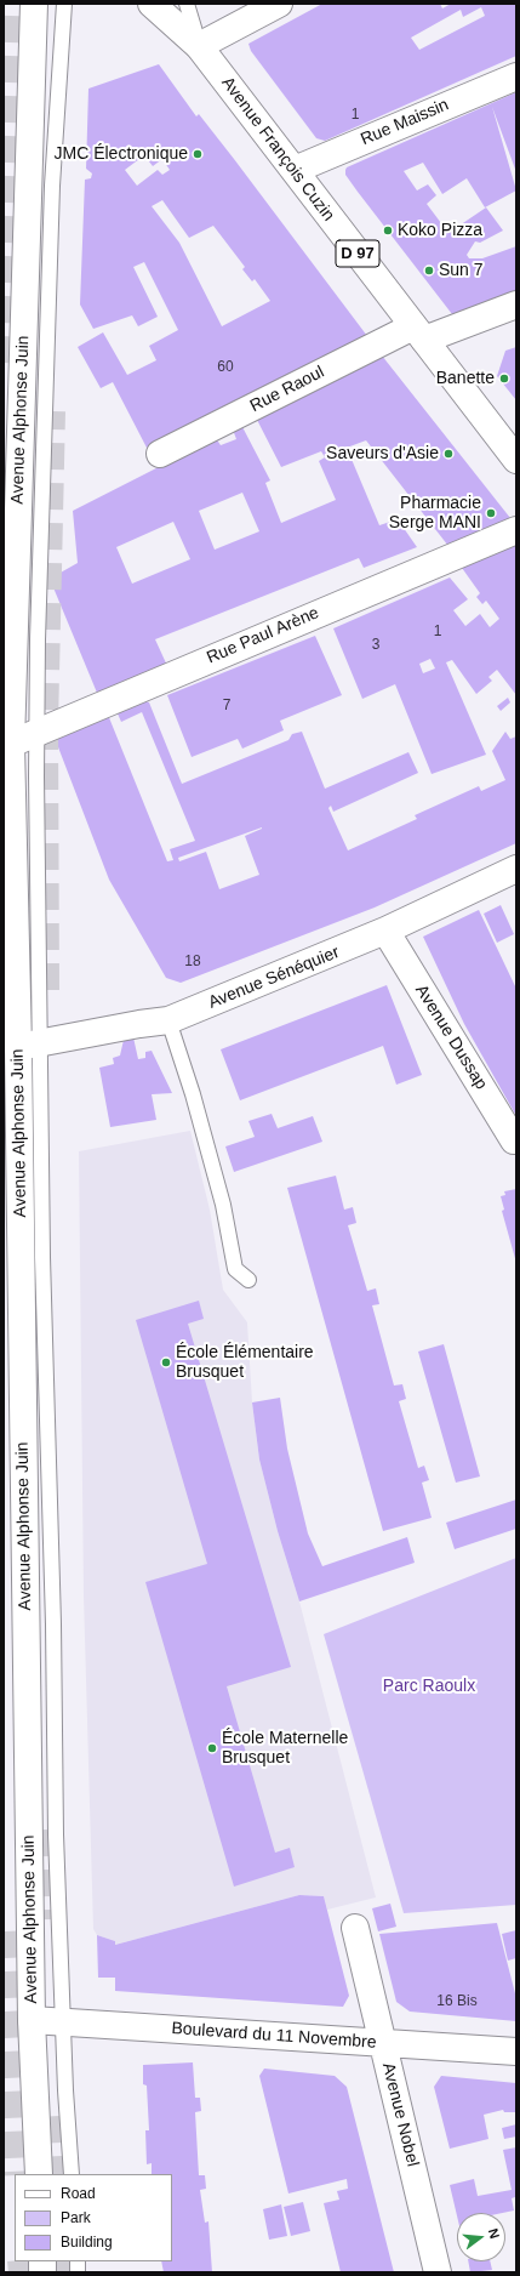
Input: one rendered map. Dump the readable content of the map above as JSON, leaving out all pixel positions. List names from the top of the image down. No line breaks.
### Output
{"streets":{"street":["Rue Maissin","Avenue François Cuzin","D 97","Rue Raoul","Avenue Alphonse Juin","Rue Paul Arène","Avenue Sénéquier","Avenue Dussap","Boulevard du 11 Novembre","Avenue Nobel"]},"crossings":[["Rue Maissin","Avenue François Cuzin"],["Avenue François Cuzin","D 97"],["Avenue François Cuzin","Rue Raoul"],["Avenue Alphonse Juin","Rue Paul Arène"],["Avenue Alphonse Juin","Avenue Sénéquier"],["Avenue Alphonse Juin","Boulevard du 11 Novembre"],["Avenue Sénéquier","Avenue Dussap"],["Boulevard du 11 Novembre","Avenue Nobel"]],"parks":["Parc Raoulx"],"places":["JMC Électronique","Koko Pizza","Sun 7","Banette","Saveurs d'Asie","Pharmacie Serge MANI","École Élémentaire Brusquet","École Maternelle Brusquet"],"house_numbers":["1","60","1","3","7","18","16 Bis"],"legend":["Road","Park","Building"],"north":"right"}
